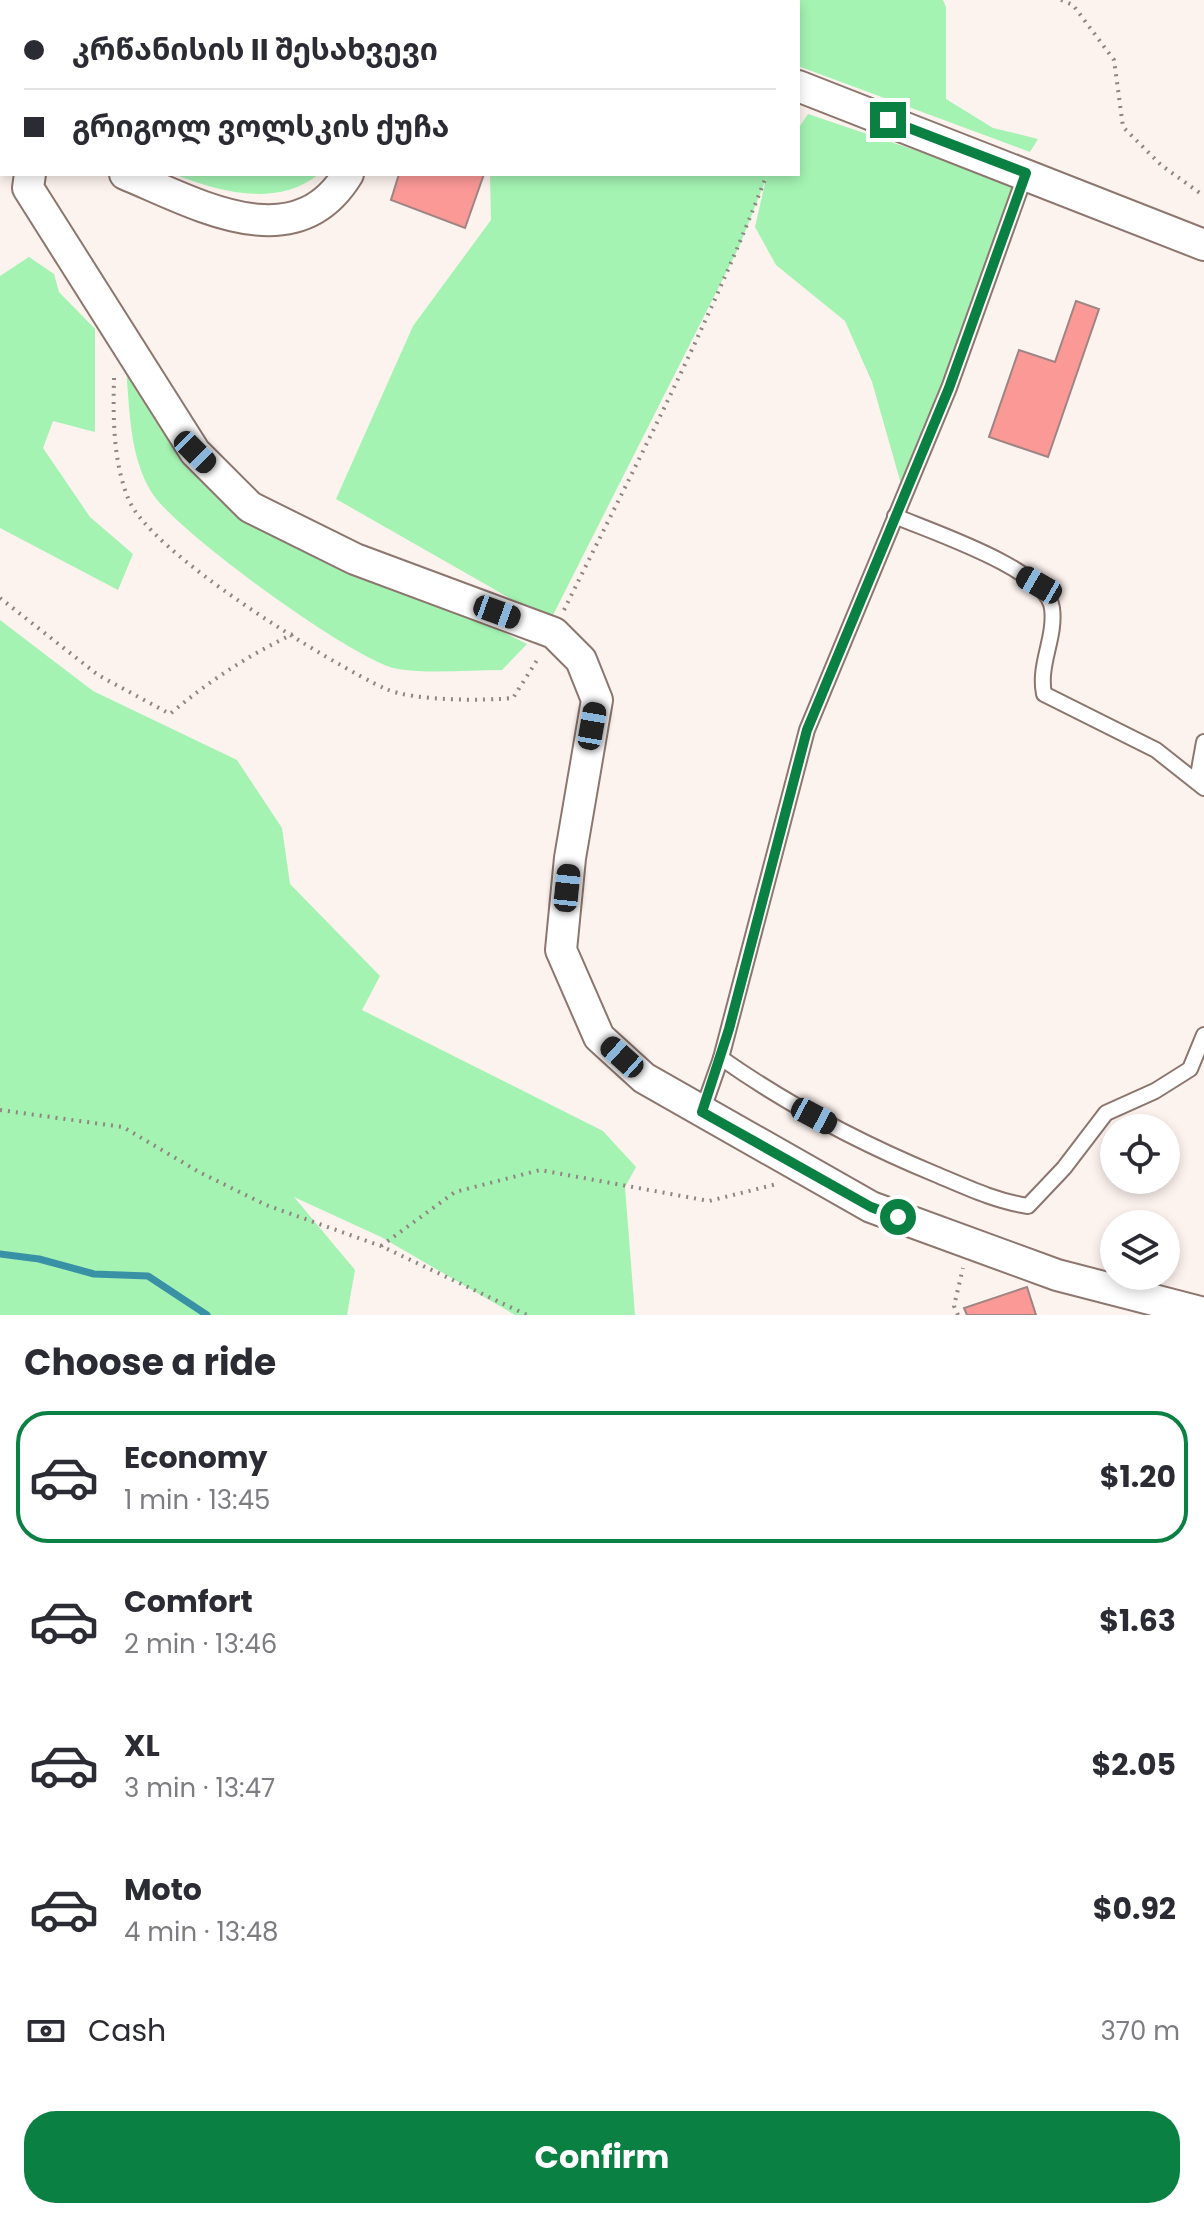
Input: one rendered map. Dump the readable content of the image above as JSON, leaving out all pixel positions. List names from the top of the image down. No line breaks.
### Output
{"page":{"banner":["კრწანისის II შესახვევი","გრიგოლ ვოლსკის ქუჩა"],"heading":"Choose a ride","list":[{"name":"Economy","note":"1 min · 13:45","value":"$1.20"},{"name":"Comfort","note":"2 min · 13:46","value":"$1.63"},{"name":"XL","note":"3 min · 13:47","value":"$2.05"},{"name":"Moto","note":"4 min · 13:48","value":"$0.92"}],"pay":["Cash","370 m"],"buttons":"Confirm"}}
